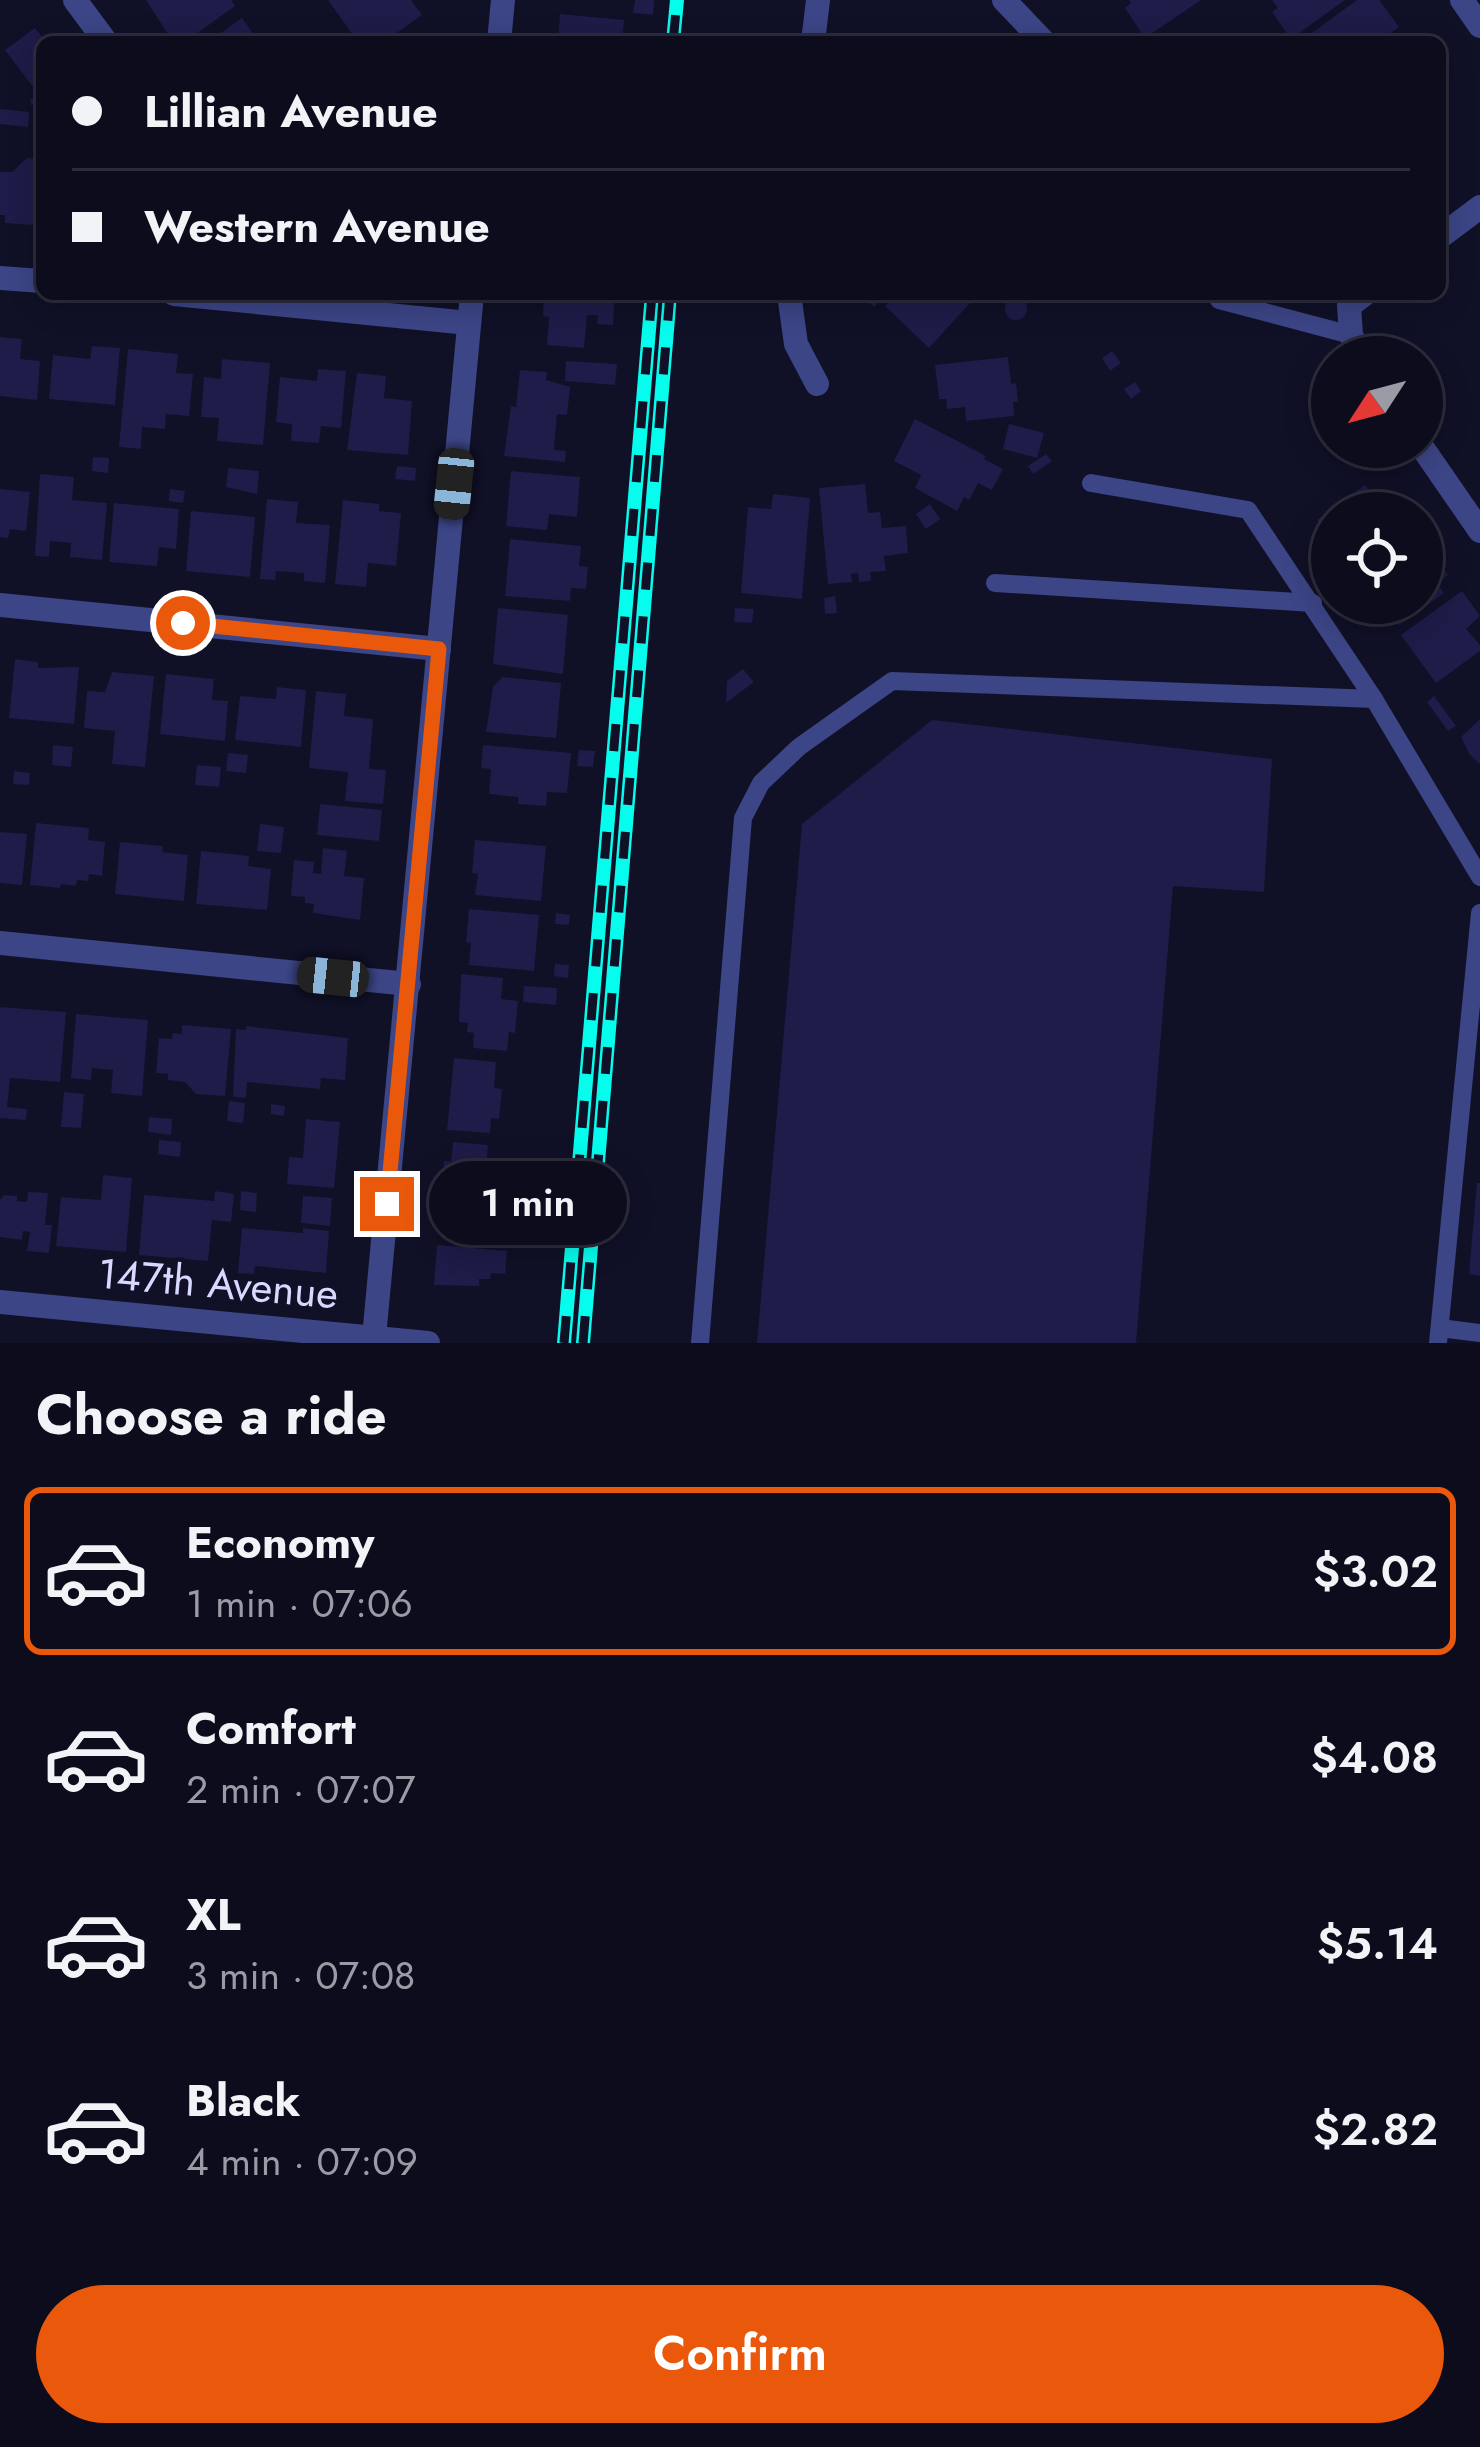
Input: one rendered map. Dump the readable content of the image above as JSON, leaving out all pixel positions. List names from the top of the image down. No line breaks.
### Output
{"streets":{"street":["147th Avenue"]},"north":"bottom left","page":{"banner":["Lillian Avenue","Western Avenue"],"bubble":"1 min","heading":"Choose a ride","list":[{"name":"Economy","note":"1 min · 07:06","value":"$3.02"},{"name":"Comfort","note":"2 min · 07:07","value":"$4.08"},{"name":"XL","note":"3 min · 07:08","value":"$5.14"},{"name":"Black","note":"4 min · 07:09","value":"$2.82"}],"buttons":"Confirm"}}
